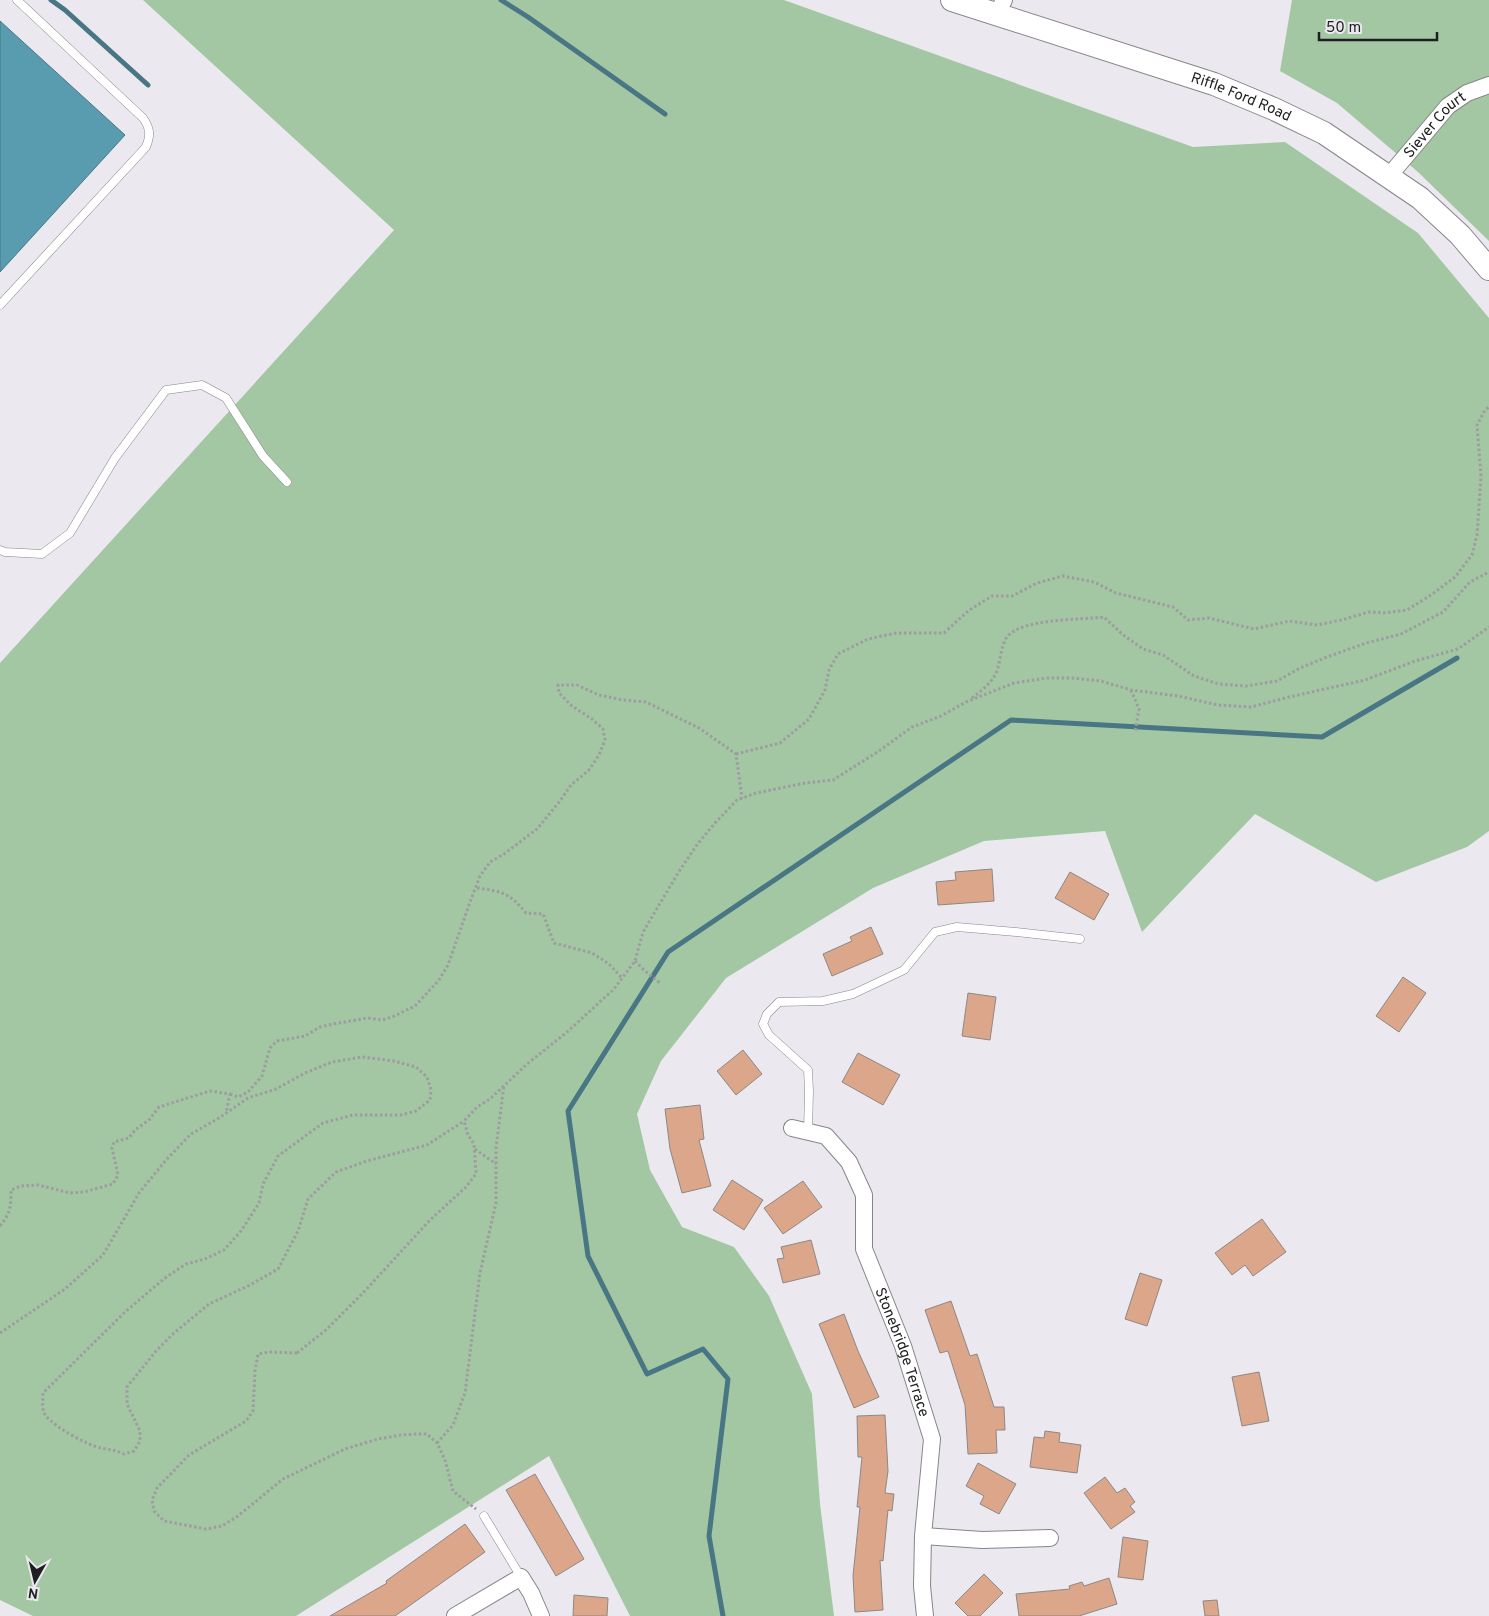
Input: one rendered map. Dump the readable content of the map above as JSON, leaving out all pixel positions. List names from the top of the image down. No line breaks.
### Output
{"streets":{"street":["Riffle Ford Road","Siever Court","Stonebridge Terrace"]},"crossings":[["Riffle Ford Road","Siever Court"]],"scale_bar":"50 m","north":"bottom"}
